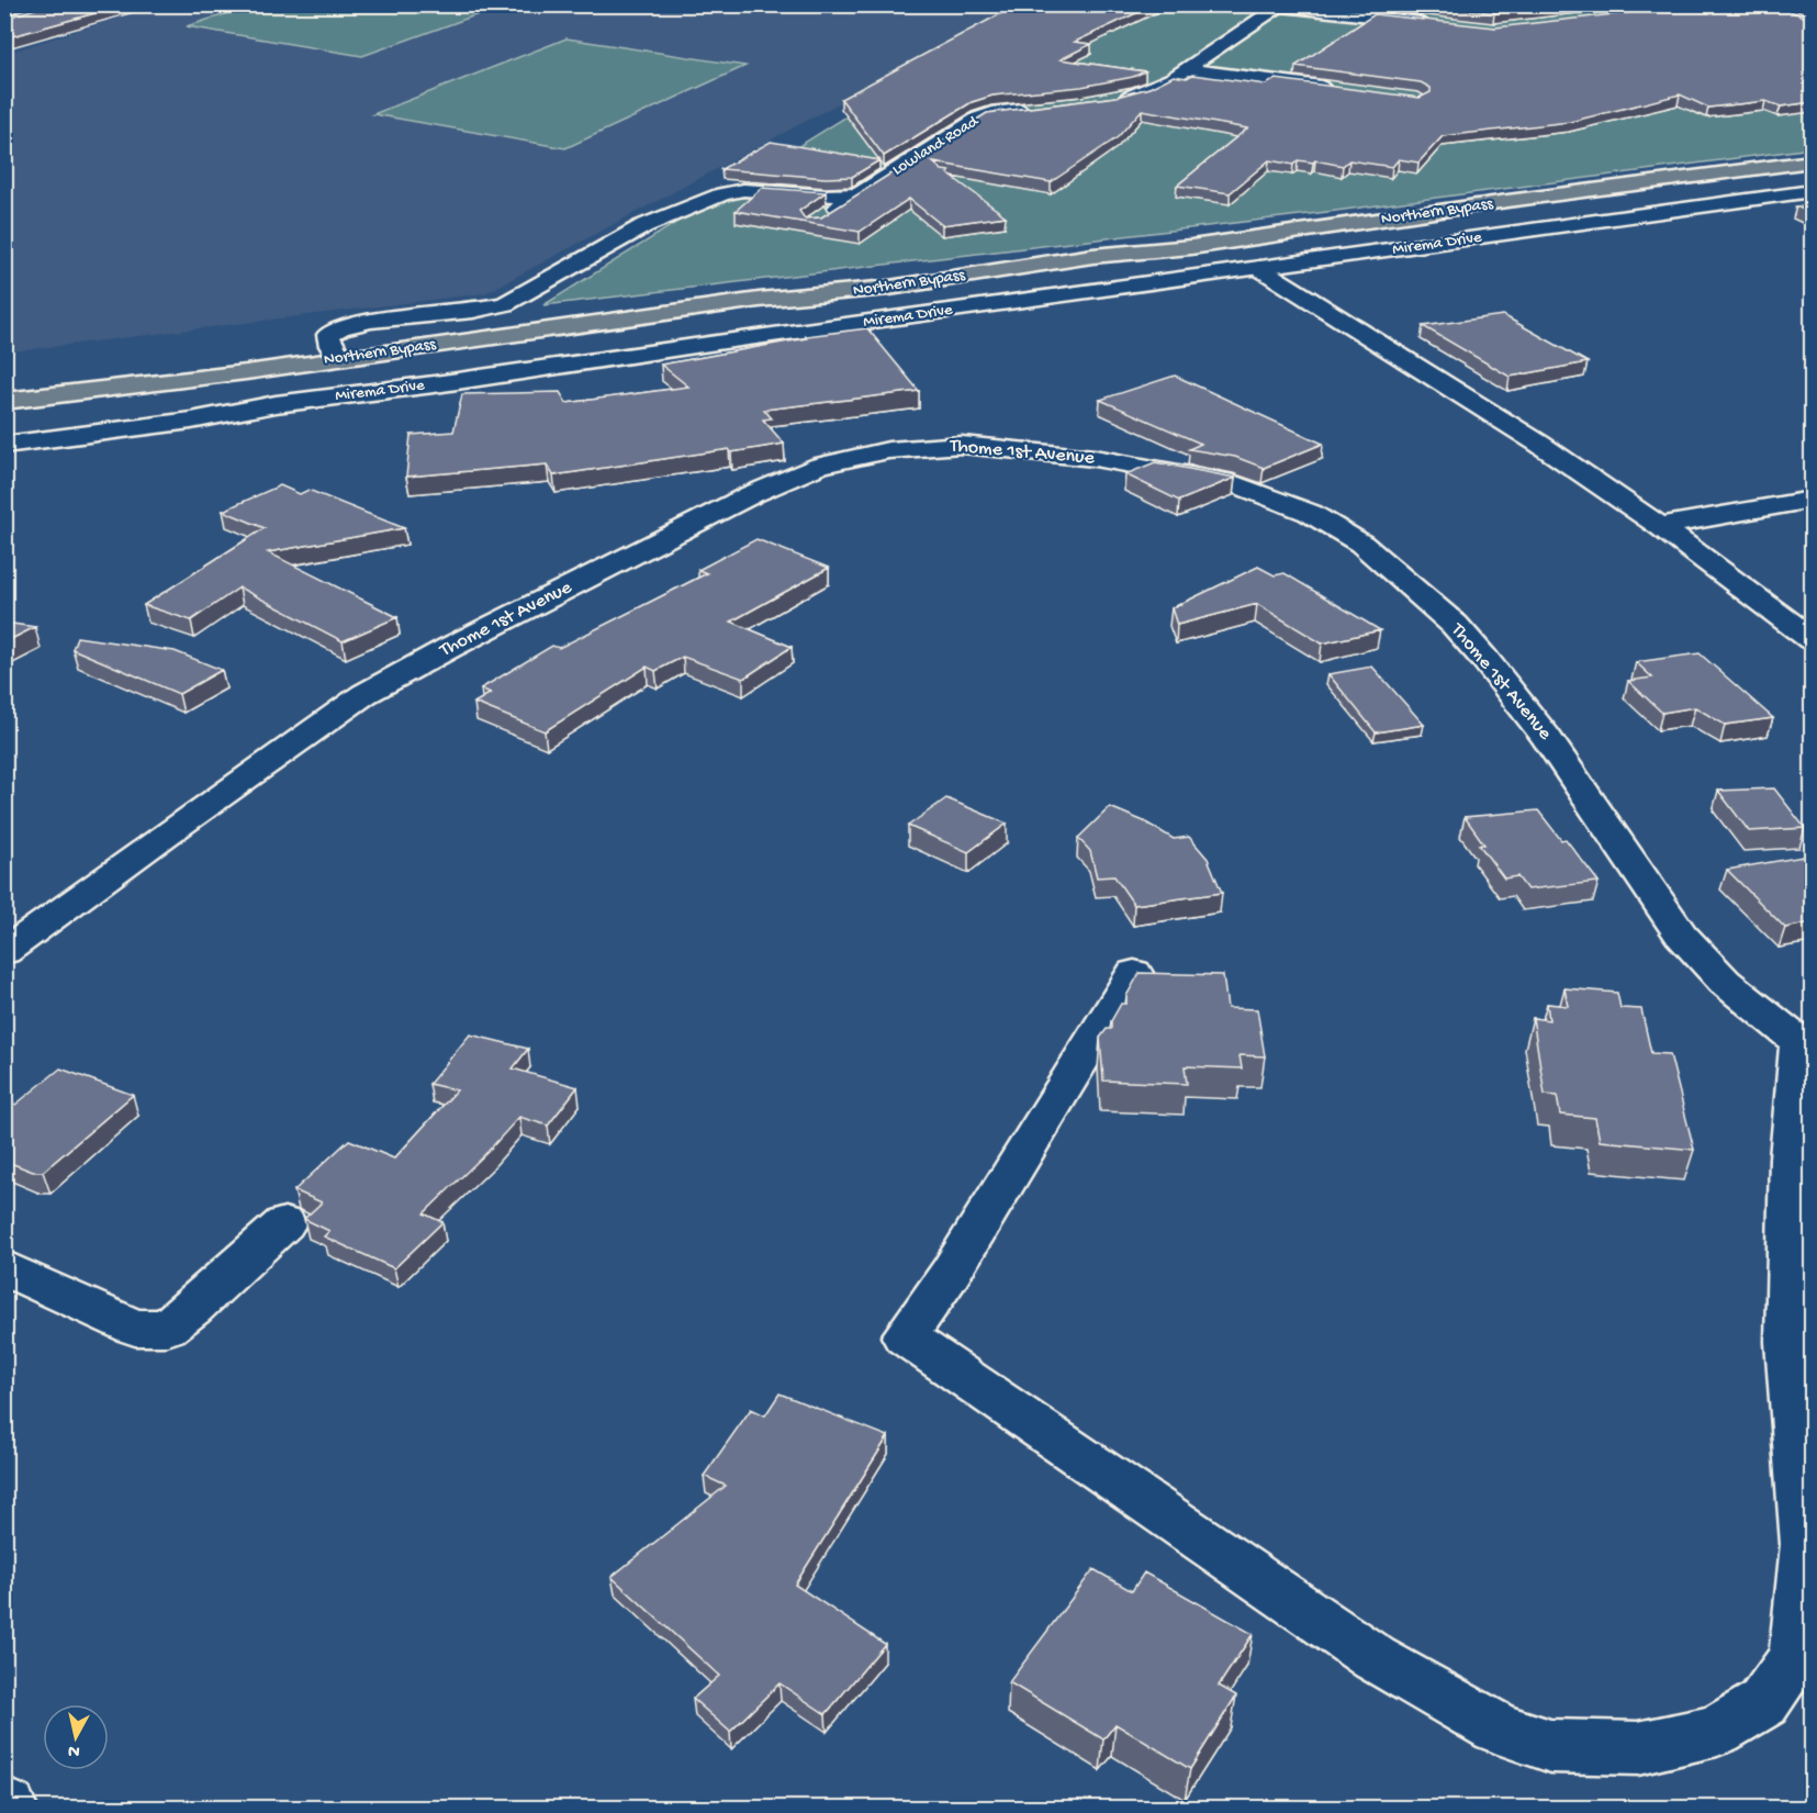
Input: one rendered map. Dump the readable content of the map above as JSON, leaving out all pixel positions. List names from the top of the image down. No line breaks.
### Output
{"streets":{"main road":["Northern Bypass"],"street":["Lowland Road","Mirema Drive","Thome 1st Avenue"]},"north":"bottom"}
